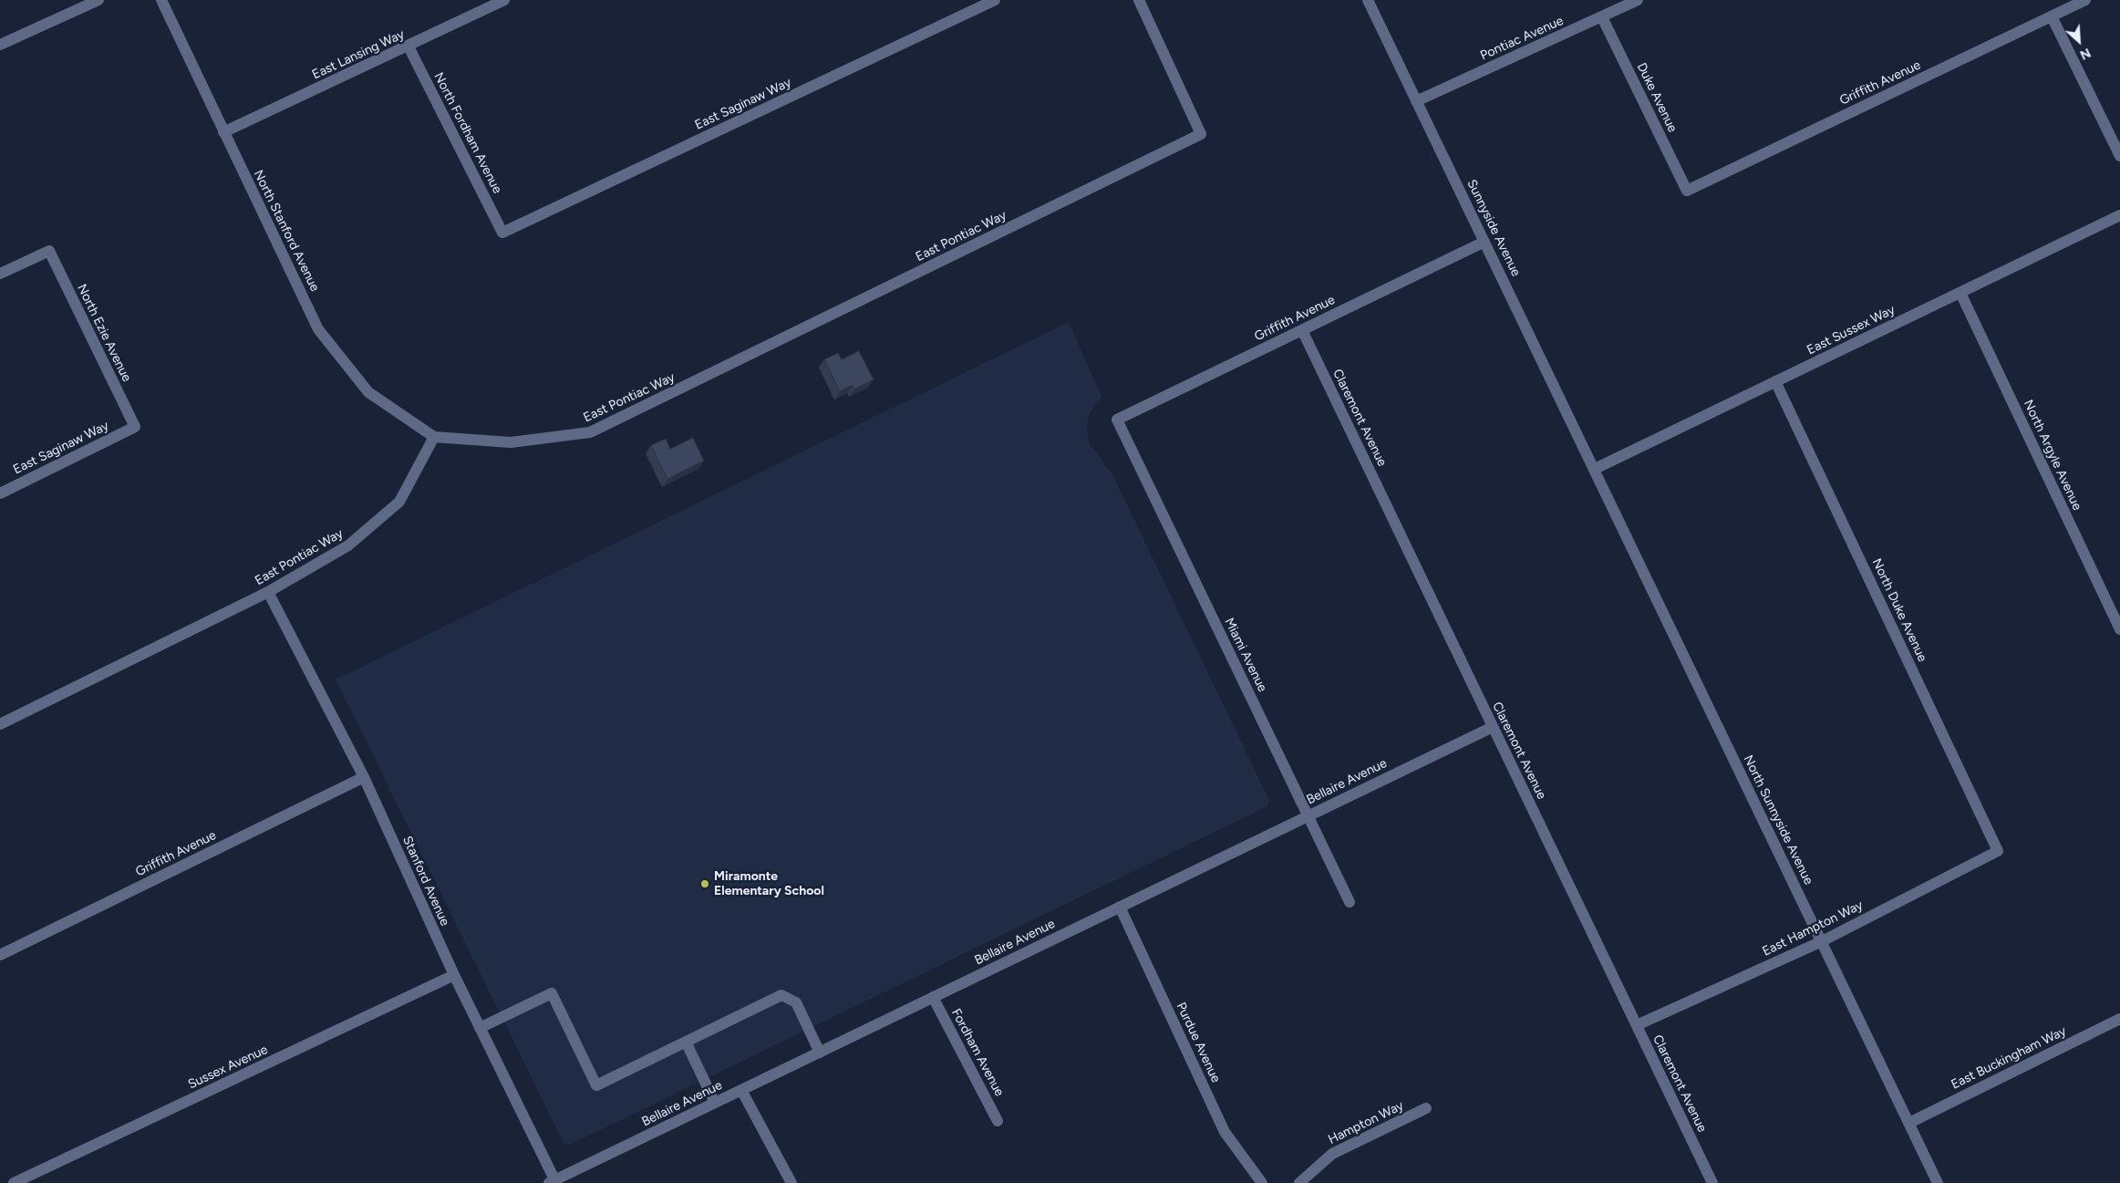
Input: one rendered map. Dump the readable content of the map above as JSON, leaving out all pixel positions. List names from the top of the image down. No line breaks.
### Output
{"streets":{"street":["Pontiac Avenue","East Lansing Way","Griffith Avenue","Duke Avenue","East Saginaw Way","North Fordham Avenue","Sunnyside Avenue","North Stanford Avenue","East Pontiac Way","East Sussex Way","North Ezie Avenue","Claremont Avenue","North Argyle Avenue","North Duke Avenue","Miami Avenue","Bellaire Avenue","North Sunnyside Avenue","Stanford Avenue","East Hampton Way","Purdue Avenue","Fordham Avenue","East Buckingham Way","Sussex Avenue","Hampton Way"]},"crossings":[["Pontiac Avenue","Duke Avenue"],["Pontiac Avenue","Sunnyside Avenue"],["East Lansing Way","North Fordham Avenue"],["East Lansing Way","North Stanford Avenue"],["Griffith Avenue","Duke Avenue"],["Griffith Avenue","Sunnyside Avenue"],["Griffith Avenue","Claremont Avenue"],["Griffith Avenue","Miami Avenue"],["Griffith Avenue","Stanford Avenue"],["East Saginaw Way","North Fordham Avenue"],["East Saginaw Way","North Ezie Avenue"],["Sunnyside Avenue","East Sussex Way"],["Sunnyside Avenue","North Sunnyside Avenue"],["North Stanford Avenue","East Pontiac Way"],["East Pontiac Way","Stanford Avenue"],["East Sussex Way","North Argyle Avenue"],["East Sussex Way","North Duke Avenue"],["East Sussex Way","North Sunnyside Avenue"],["Claremont Avenue","Bellaire Avenue"],["Claremont Avenue","East Hampton Way"],["North Duke Avenue","East Hampton Way"],["Miami Avenue","Bellaire Avenue"],["Bellaire Avenue","Stanford Avenue"],["Bellaire Avenue","Purdue Avenue"],["Bellaire Avenue","Fordham Avenue"],["North Sunnyside Avenue","East Hampton Way"],["North Sunnyside Avenue","East Buckingham Way"],["Stanford Avenue","Sussex Avenue"]],"places":["Miramonte Elementary School"],"north":"bottom right"}
